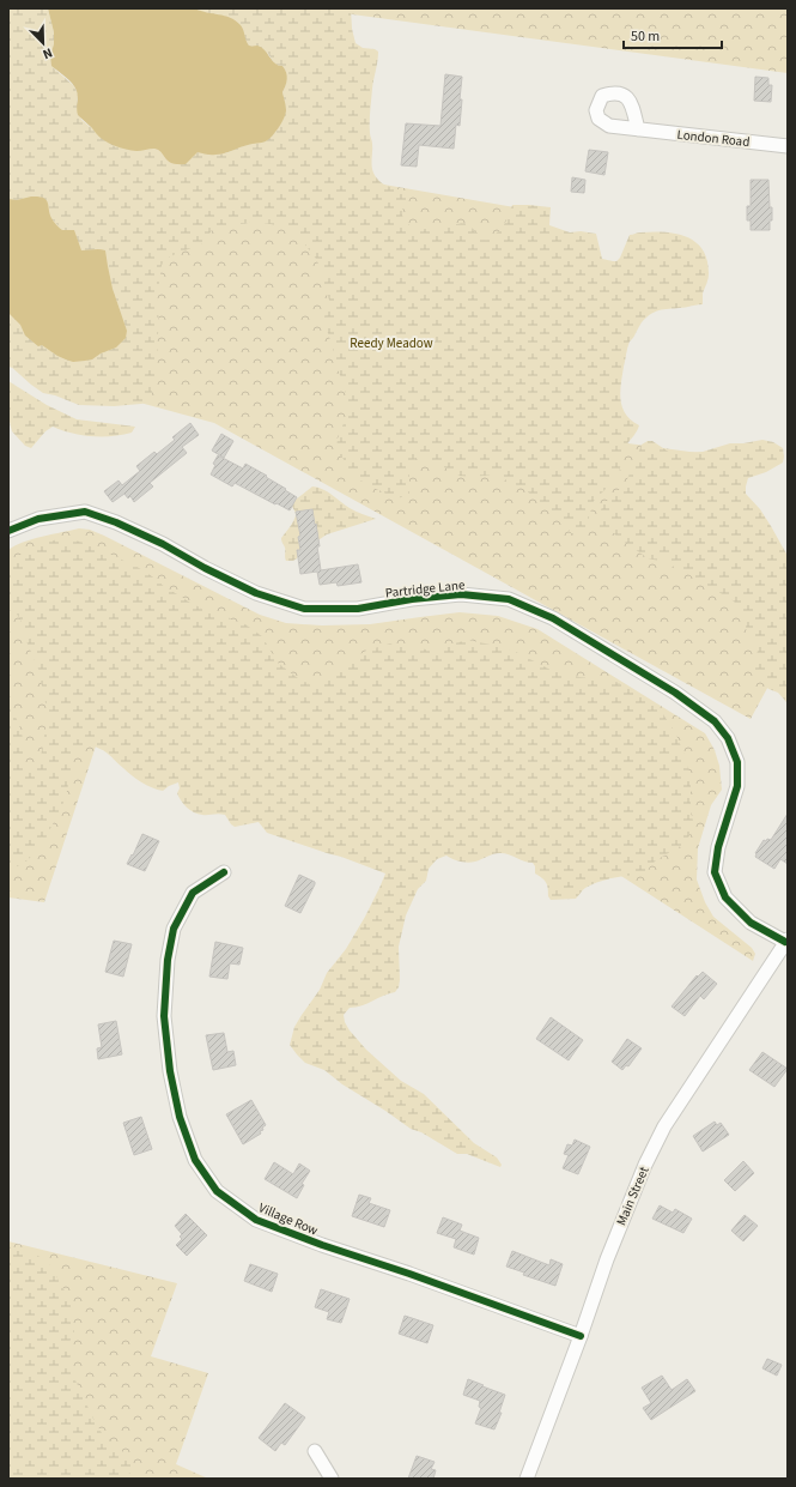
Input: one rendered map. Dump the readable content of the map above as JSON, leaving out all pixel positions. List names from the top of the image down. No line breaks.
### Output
{"streets":{"street":["London Road","Partridge Lane","Main Street","Village Row"]},"crossings":[["Partridge Lane","Main Street"],["Main Street","Village Row"]],"parks":["Reedy Meadow"],"scale_bar":"50 m","north":"bottom right"}
